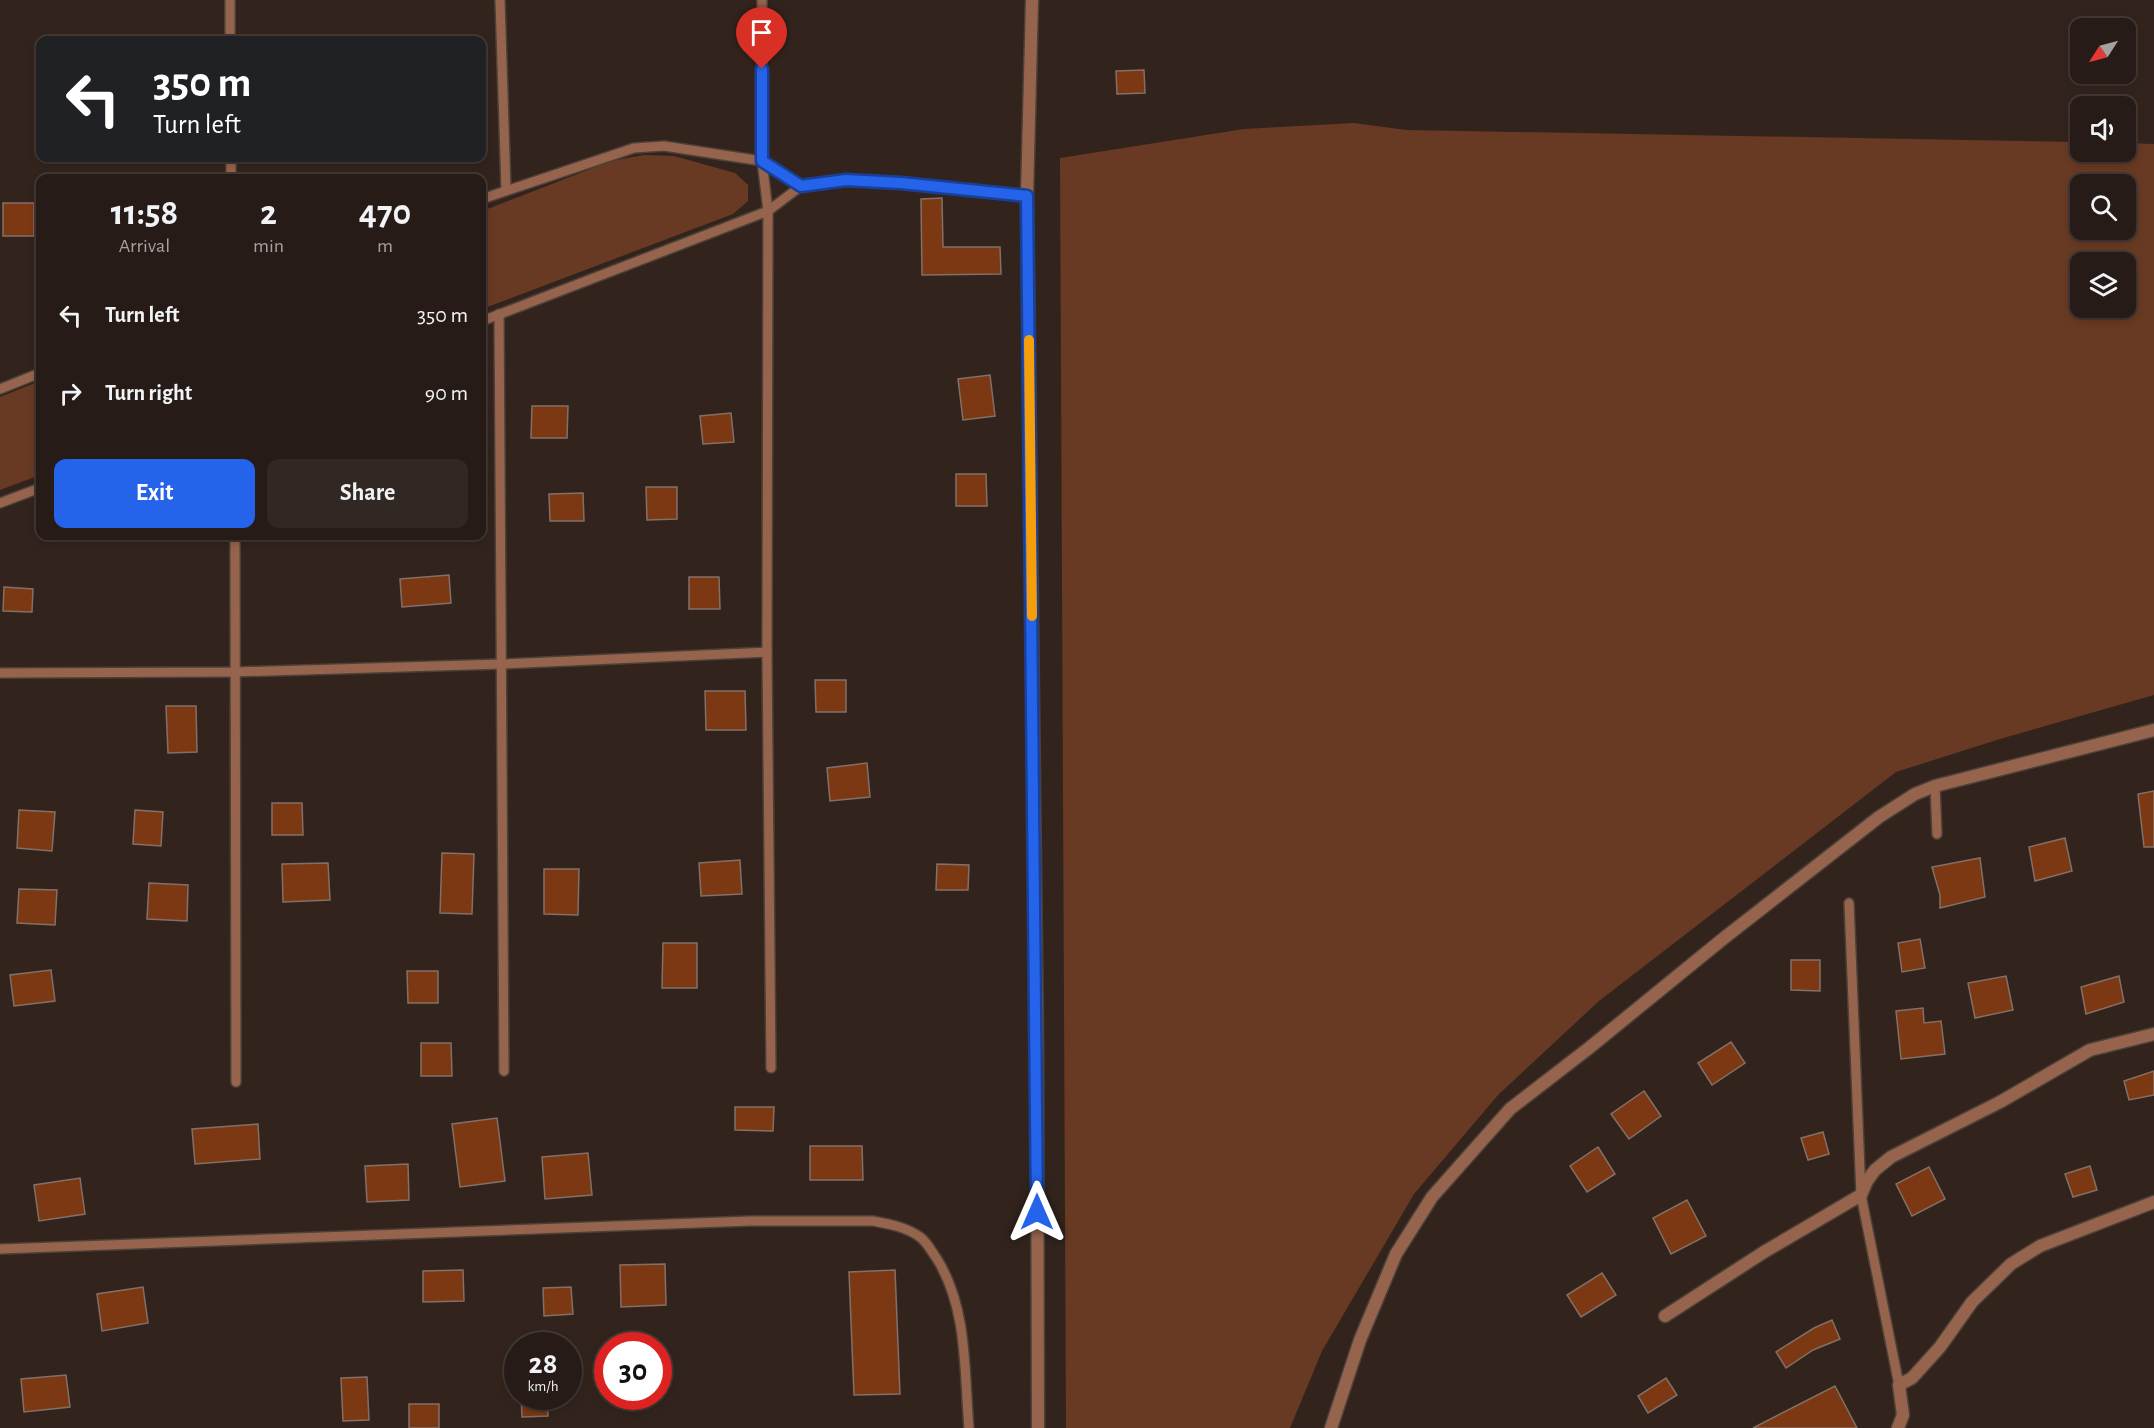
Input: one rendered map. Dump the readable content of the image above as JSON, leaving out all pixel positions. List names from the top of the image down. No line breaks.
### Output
{"north":"bottom left","page":{"turn":["350 m","Turn left"],"eta":["11:58","Arrival","2","min","470","m"],"list":[{"name":"Turn left","value":"350 m"},{"name":"Turn right","value":"90 m"}],"buttons":["Exit","Share"],"speed":"28 km/h","limit":"30"}}
